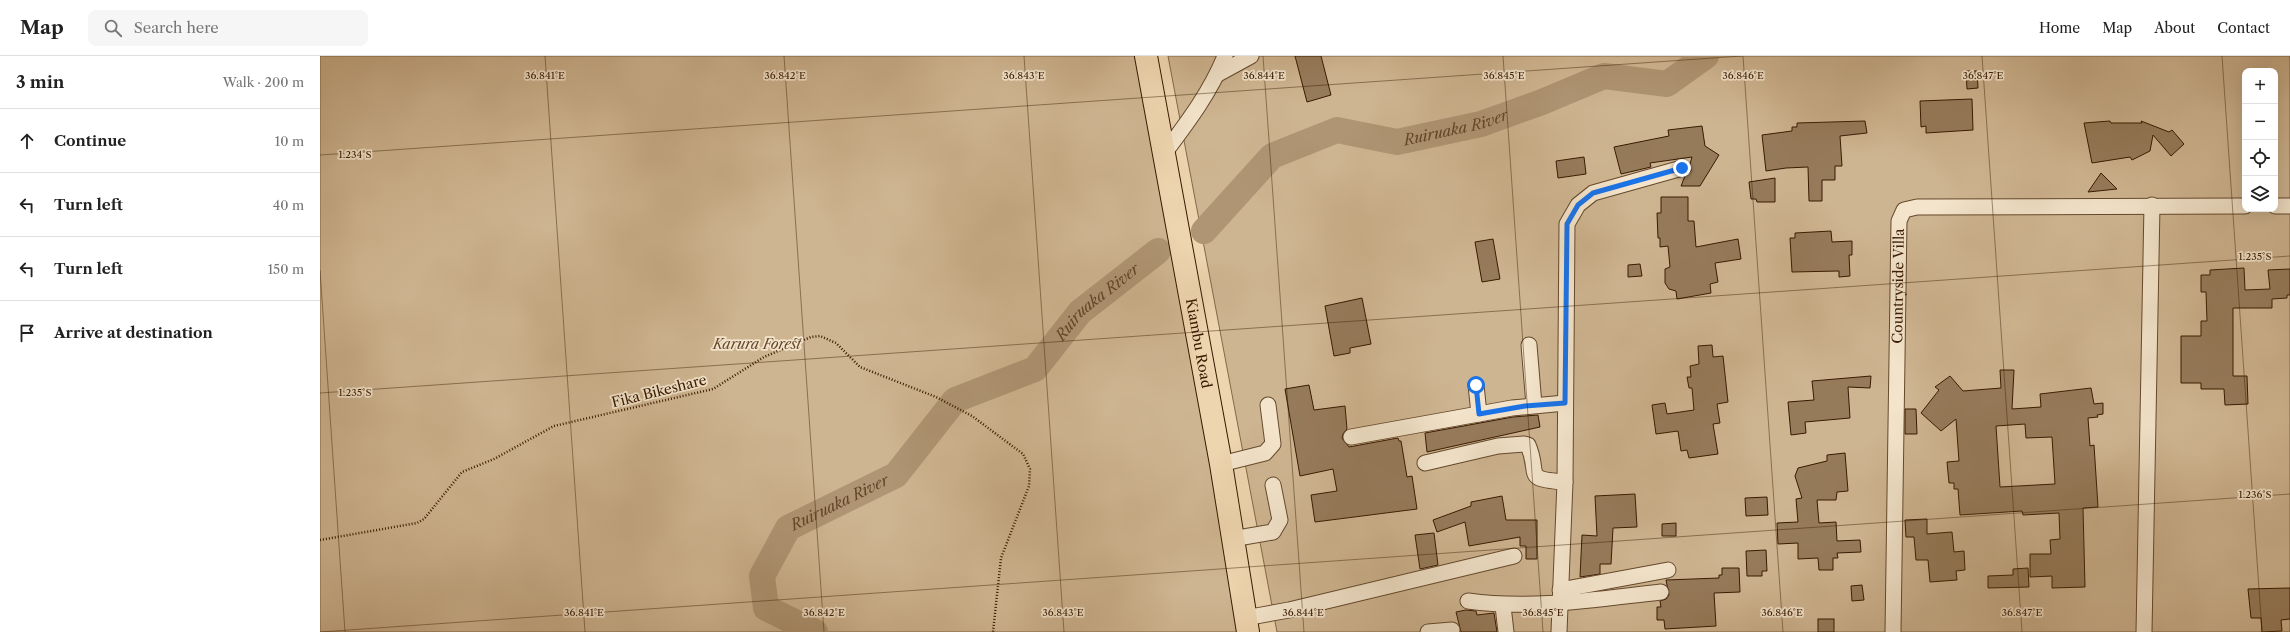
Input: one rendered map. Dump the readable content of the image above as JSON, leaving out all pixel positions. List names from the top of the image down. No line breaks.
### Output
{"streets":{"highway":["Kiambu Road"],"street":["Countryside Villa"],"path":["Fika Bikeshare"]},"water":["Ruiruaka River"],"parks":["Karura Forest"],"page":{"header":"Map","search":"Search here","nav":["Home","Map","About","Contact"],"heading":["3 min","Walk · 200 m"],"map_buttons":["+","−"],"list":[["Continue","10 m"],["Turn left","40 m"],["Turn left","150 m"],"Arrive at destination"]},"coordinates":["36.841°E","36.842°E","36.843°E","36.844°E","36.845°E","36.846°E","36.847°E","1.234°S","1.235°S","1.236°S"]}
